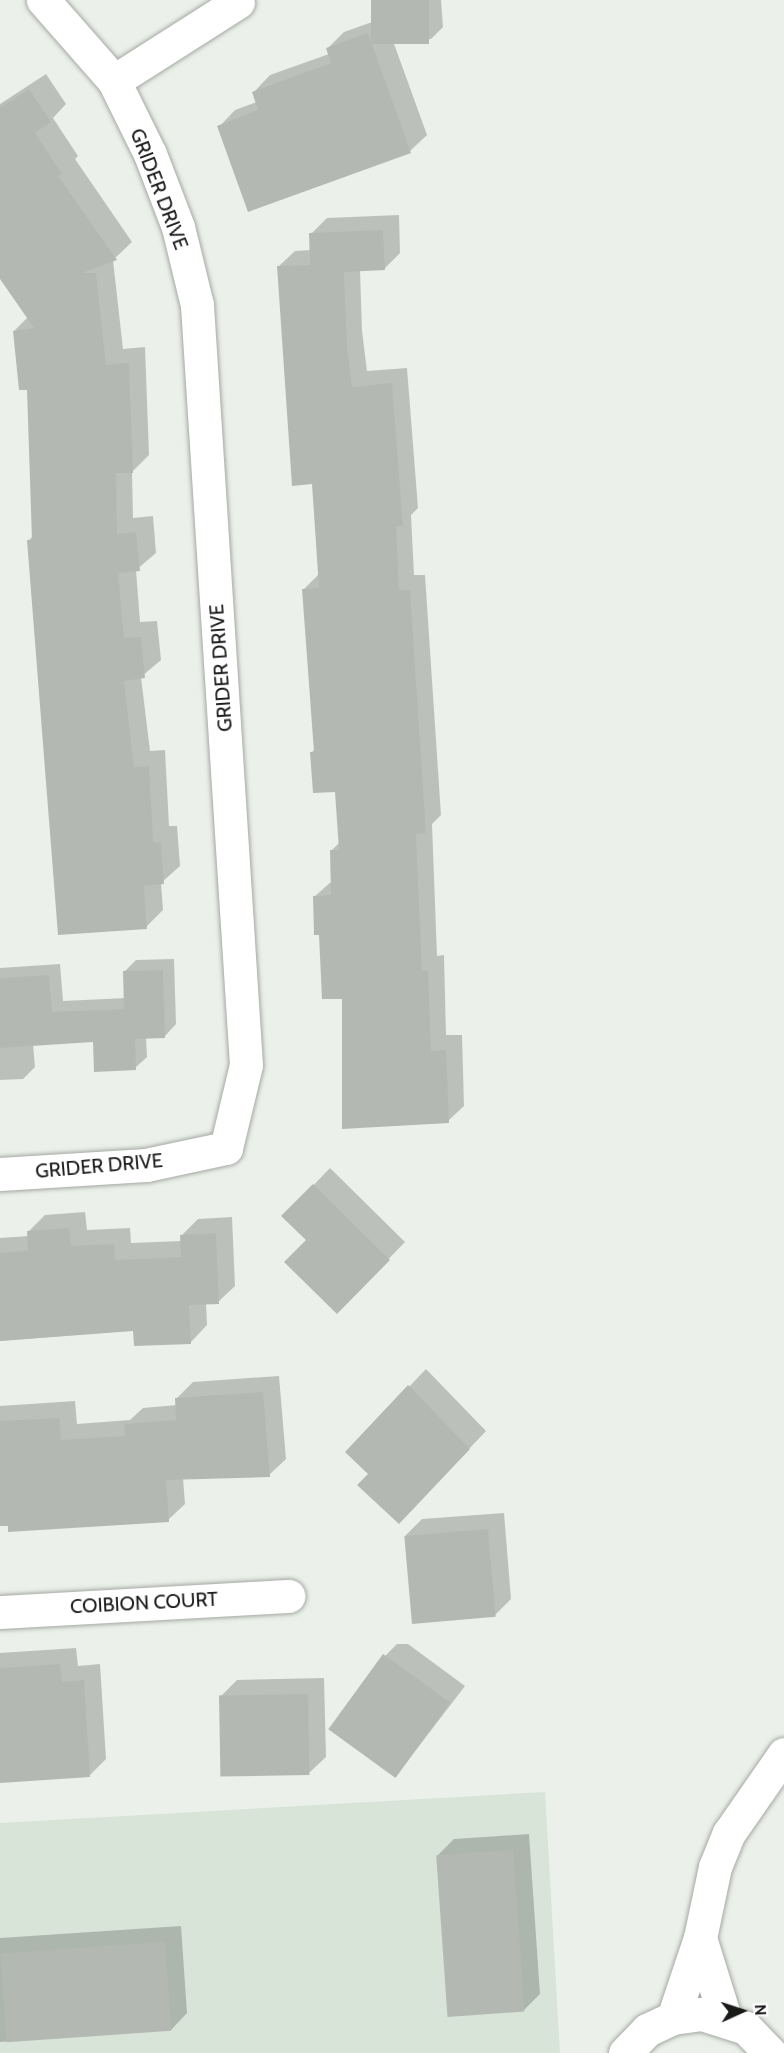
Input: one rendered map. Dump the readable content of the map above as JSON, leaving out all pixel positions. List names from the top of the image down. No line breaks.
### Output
{"streets":{"street":["GRIDER DRIVE","COIBION COURT"]},"north":"right"}
